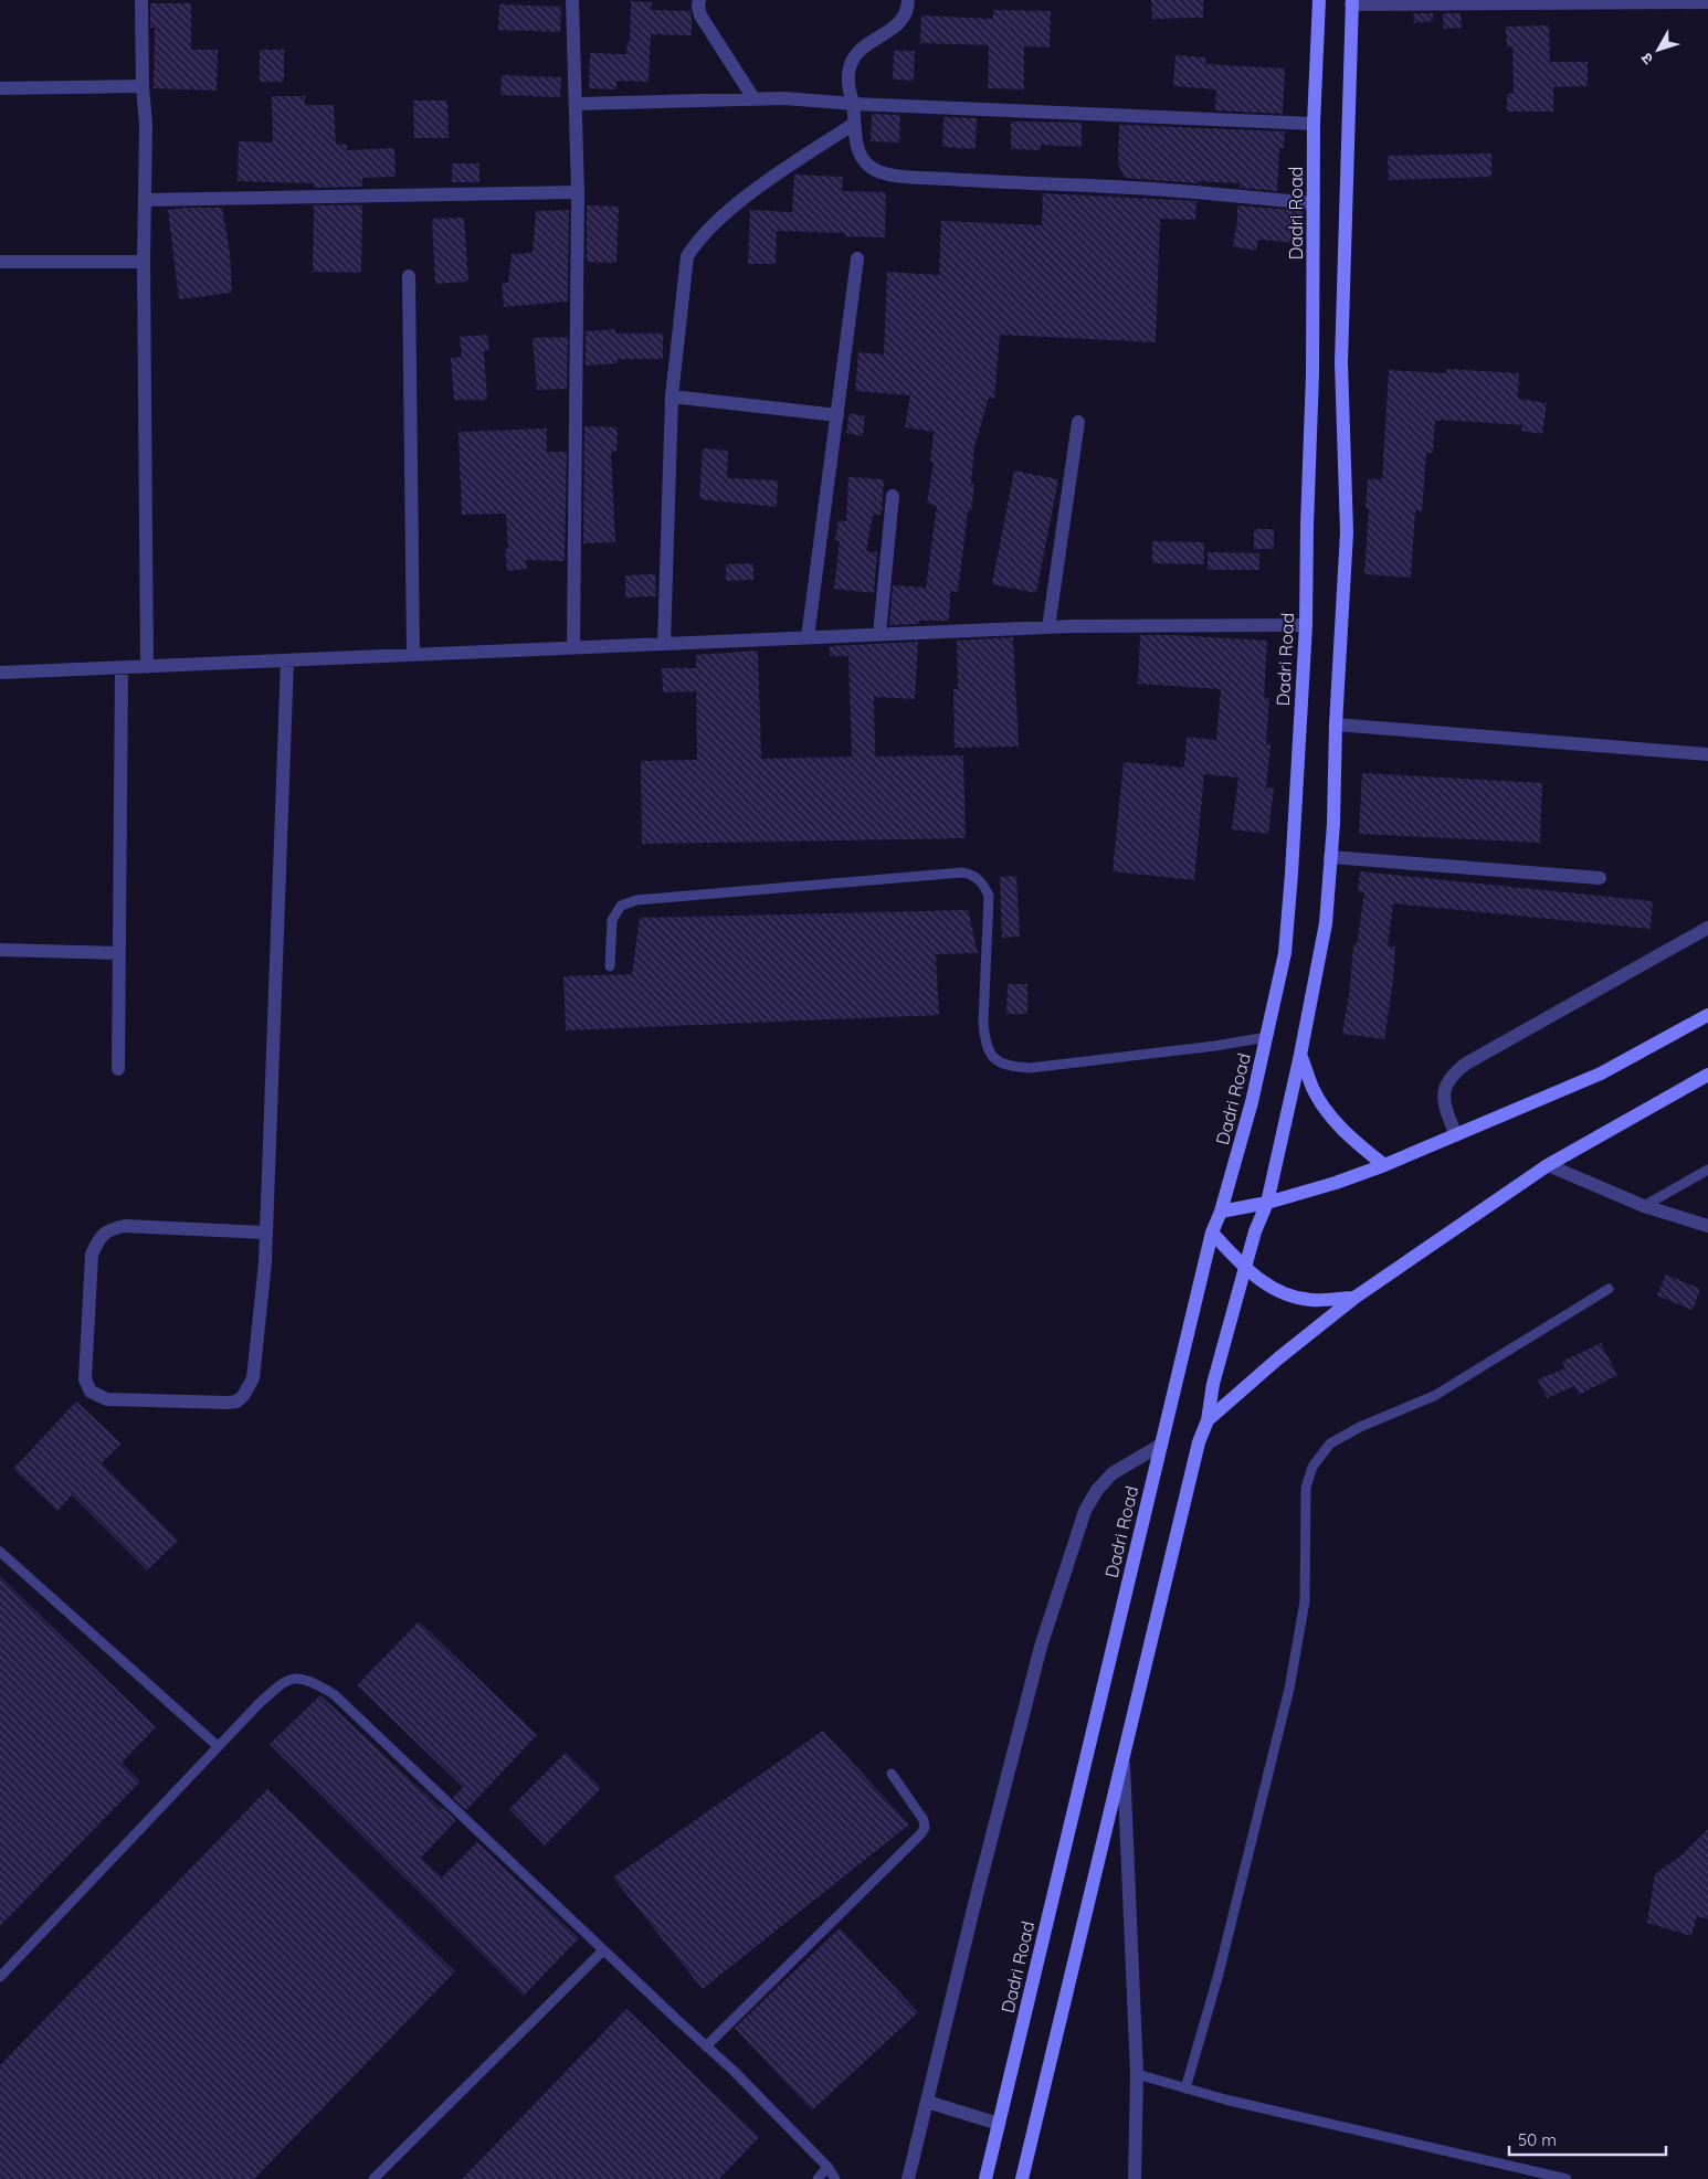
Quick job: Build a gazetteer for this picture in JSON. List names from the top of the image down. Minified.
{"streets":{"main road":["Dadri Road"]},"scale_bar":"50 m","north":"bottom left"}
